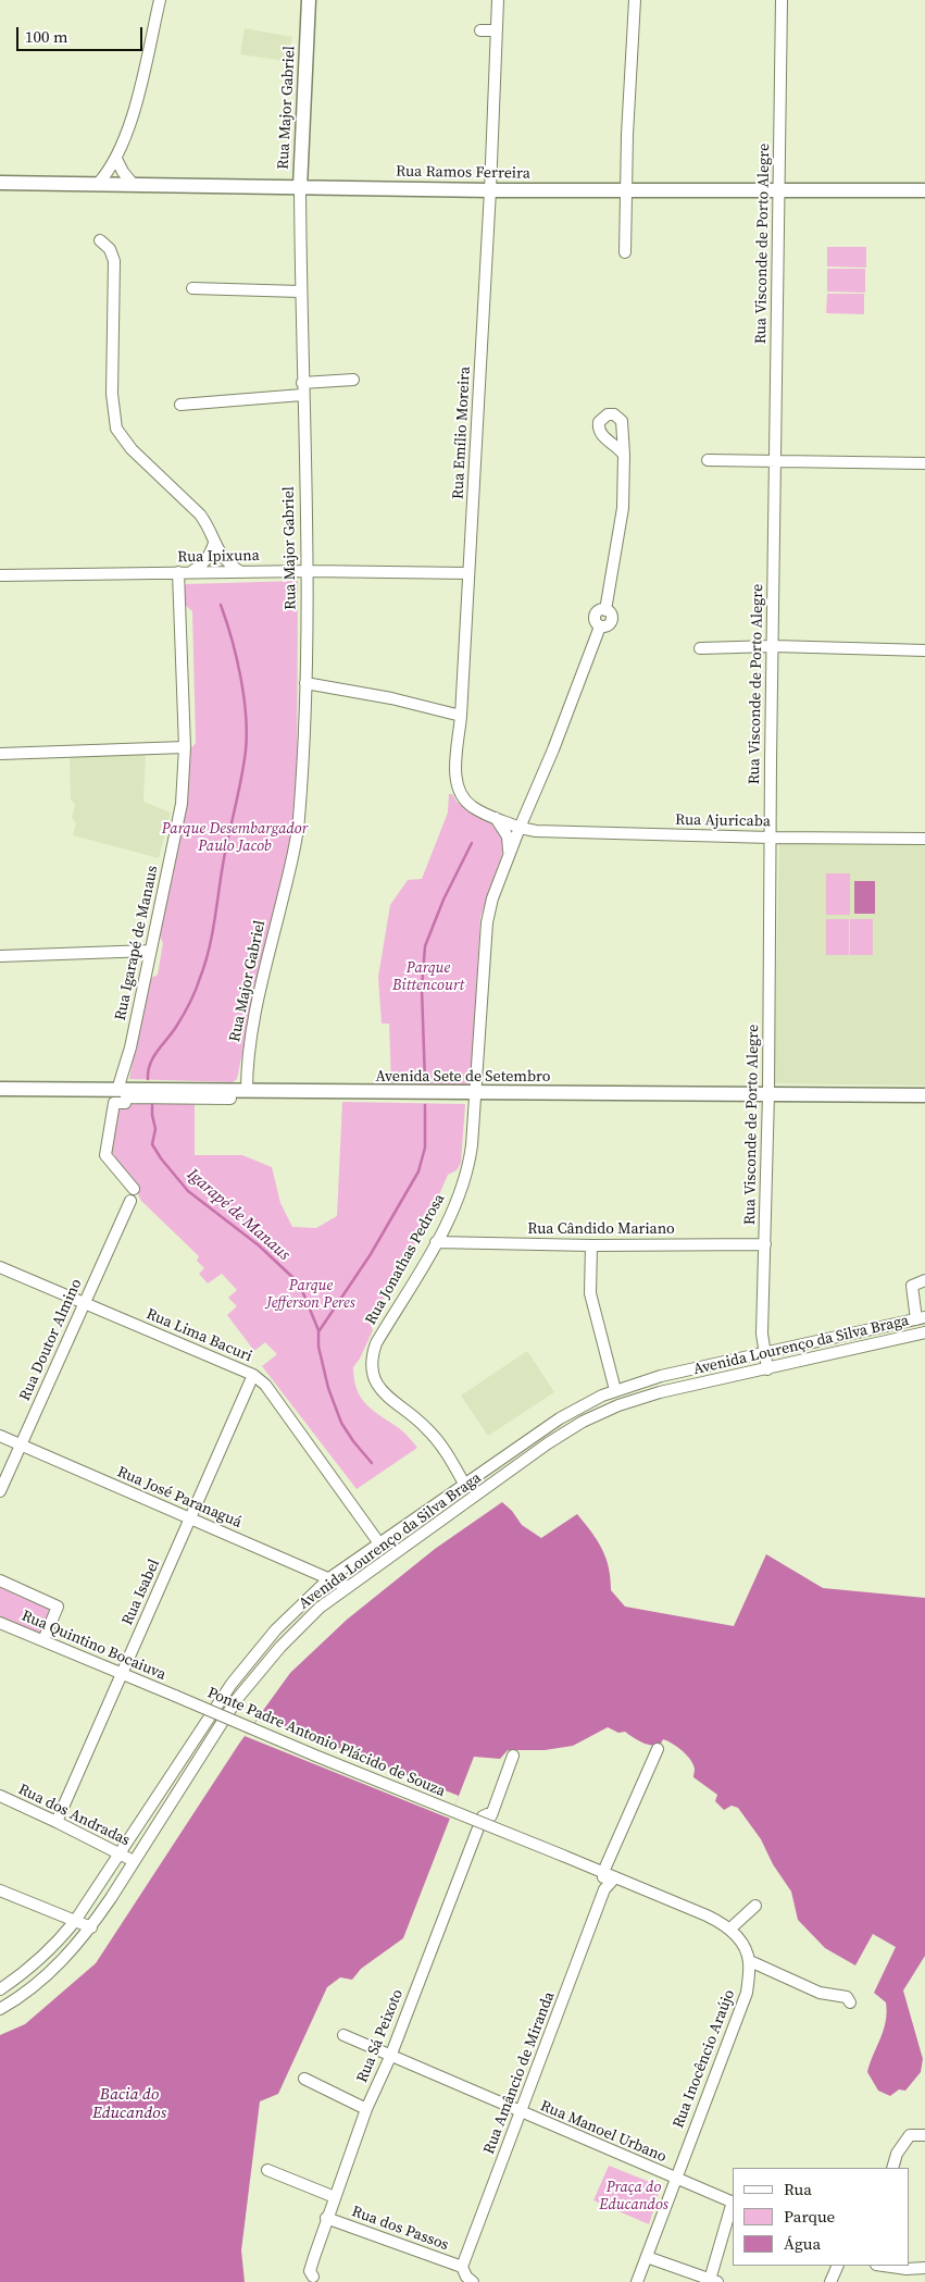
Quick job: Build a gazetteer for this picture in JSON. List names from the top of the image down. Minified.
{"streets":{"main road":["Rua Major Gabriel","Rua Ramos Ferreira","Avenida Sete de Setembro"],"street":["Rua Visconde de Porto Alegre","Rua Emílio Moreira","Rua Ipixuna","Rua Ajuricaba","Rua Igarapé de Manaus","Rua Cândido Mariano","Rua Jonathas Pedrosa","Rua Lima Bacuri","Rua Doutor Almino","Avenida Lourenço da Silva Braga","Rua José Paranaguá","Rua Isabel","Rua Quintino Bocaiuva","Ponte Padre Antonio Plácido de Souza","Rua dos Andradas","Rua Sá Peixoto","Rua Inocêncio Araújo","Rua Amâncio de Miranda","Rua Manoel Urbano","Rua dos Passos"]},"crossings":[["Rua Major Gabriel","Rua Ramos Ferreira"],["Rua Major Gabriel","Rua Ipixuna"],["Rua Major Gabriel","Avenida Sete de Setembro"],["Rua Ramos Ferreira","Rua Visconde de Porto Alegre"],["Rua Ramos Ferreira","Rua Emílio Moreira"],["Rua Visconde de Porto Alegre","Rua Ajuricaba"],["Rua Visconde de Porto Alegre","Avenida Sete de Setembro"],["Rua Visconde de Porto Alegre","Rua Cândido Mariano"],["Rua Visconde de Porto Alegre","Avenida Lourenço da Silva Braga"],["Rua Emílio Moreira","Rua Ipixuna"],["Rua Emílio Moreira","Rua Ajuricaba"],["Rua Emílio Moreira","Rua Jonathas Pedrosa"],["Rua Ipixuna","Rua Igarapé de Manaus"],["Rua Ajuricaba","Rua Jonathas Pedrosa"],["Rua Igarapé de Manaus","Avenida Sete de Setembro"],["Avenida Sete de Setembro","Rua Jonathas Pedrosa"],["Rua Cândido Mariano","Rua Jonathas Pedrosa"],["Rua Jonathas Pedrosa","Avenida Lourenço da Silva Braga"],["Rua Lima Bacuri","Rua Doutor Almino"],["Rua Lima Bacuri","Avenida Lourenço da Silva Braga"],["Rua Lima Bacuri","Rua Isabel"],["Rua Doutor Almino","Rua José Paranaguá"],["Avenida Lourenço da Silva Braga","Rua José Paranaguá"],["Avenida Lourenço da Silva Braga","Rua dos Andradas"],["Rua José Paranaguá","Rua Isabel"],["Rua Isabel","Rua Quintino Bocaiuva"],["Rua Isabel","Rua dos Andradas"],["Rua Quintino Bocaiuva","Ponte Padre Antonio Plácido de Souza"],["Ponte Padre Antonio Plácido de Souza","Rua Amâncio de Miranda"],["Rua Sá Peixoto","Rua Manoel Urbano"],["Rua Sá Peixoto","Rua dos Passos"],["Rua Inocêncio Araújo","Rua Manoel Urbano"],["Rua Amâncio de Miranda","Rua Manoel Urbano"],["Rua Amâncio de Miranda","Rua dos Passos"]],"water":["Igarapé de Manaus","Bacia do Educandos"],"parks":["Parque Desembargador Paulo Jacob","Parque Bittencourt","Parque Jefferson Peres","Praça do Educandos"],"legend":["Rua","Parque","Água"],"scale_bar":"100 m"}
